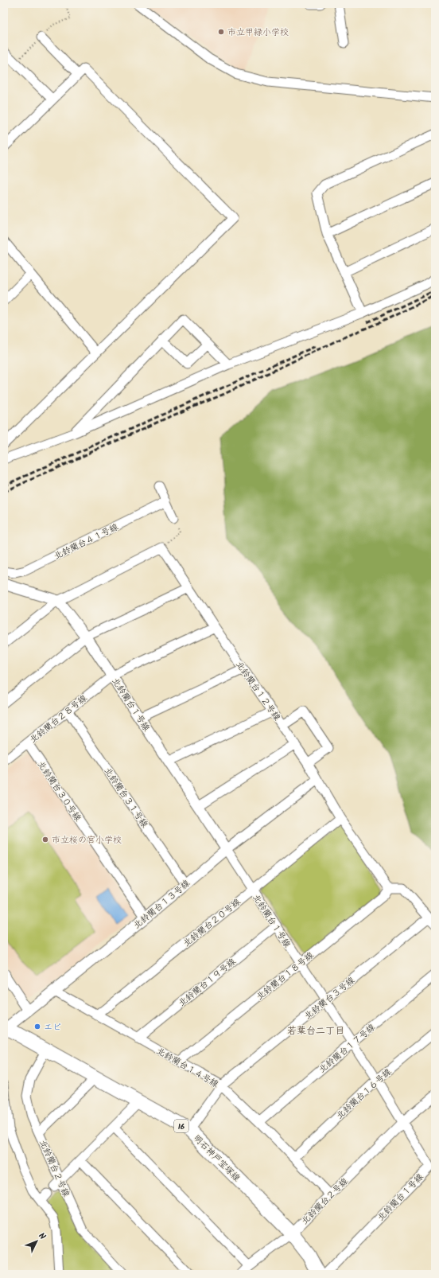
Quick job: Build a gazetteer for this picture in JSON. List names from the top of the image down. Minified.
{"streets":{"main road":["16","明石神戸宝塚線"],"street":["北鈴蘭台４１号線","北鈴蘭台１２号線","北鈴蘭台１号線","北鈴蘭台２８号線","北鈴蘭台３０号線","北鈴蘭台３１号線","北鈴蘭台１３号線","北鈴蘭台２０号線","北鈴蘭台１８号線","北鈴蘭台１９号線","北鈴蘭台３号線","北鈴蘭台１７号線","北鈴蘭台１４号線","北鈴蘭台１６号線","北鈴蘭台２号線"]},"crossings":[["北鈴蘭台１２号線","北鈴蘭台２８号線"],["北鈴蘭台１２号線","北鈴蘭台１３号線"],["北鈴蘭台１２号線","北鈴蘭台２０号線"],["北鈴蘭台１２号線","北鈴蘭台１８号線"],["北鈴蘭台１号線","北鈴蘭台２８号線"],["北鈴蘭台１号線","北鈴蘭台１３号線"],["北鈴蘭台１号線","北鈴蘭台２０号線"],["北鈴蘭台１号線","北鈴蘭台１８号線"],["北鈴蘭台１号線","北鈴蘭台１９号線"],["北鈴蘭台１号線","北鈴蘭台３号線"],["北鈴蘭台１号線","北鈴蘭台１７号線"],["北鈴蘭台１号線","北鈴蘭台１６号線"],["北鈴蘭台１号線","北鈴蘭台２号線"],["北鈴蘭台２８号線","北鈴蘭台３０号線"],["北鈴蘭台２８号線","北鈴蘭台３１号線"],["北鈴蘭台３０号線","北鈴蘭台１３号線"],["北鈴蘭台３１号線","北鈴蘭台１３号線"],["北鈴蘭台１３号線","北鈴蘭台１４号線"],["北鈴蘭台１３号線","明石神戸宝塚線"],["北鈴蘭台２０号線","北鈴蘭台１４号線"],["北鈴蘭台１８号線","北鈴蘭台１４号線"],["北鈴蘭台１９号線","北鈴蘭台１４号線"],["北鈴蘭台３号線","北鈴蘭台１４号線"],["北鈴蘭台３号線","明石神戸宝塚線"],["北鈴蘭台１７号線","北鈴蘭台１４号線"],["北鈴蘭台１４号線","北鈴蘭台１６号線"],["北鈴蘭台１４号線","北鈴蘭台２号線"],["明石神戸宝塚線","北鈴蘭台２号線"]],"districts":["若葉台二丁目"],"places":["市立甲緑小学校","市立桜の宮小学校","エピ"],"north":"top right"}
